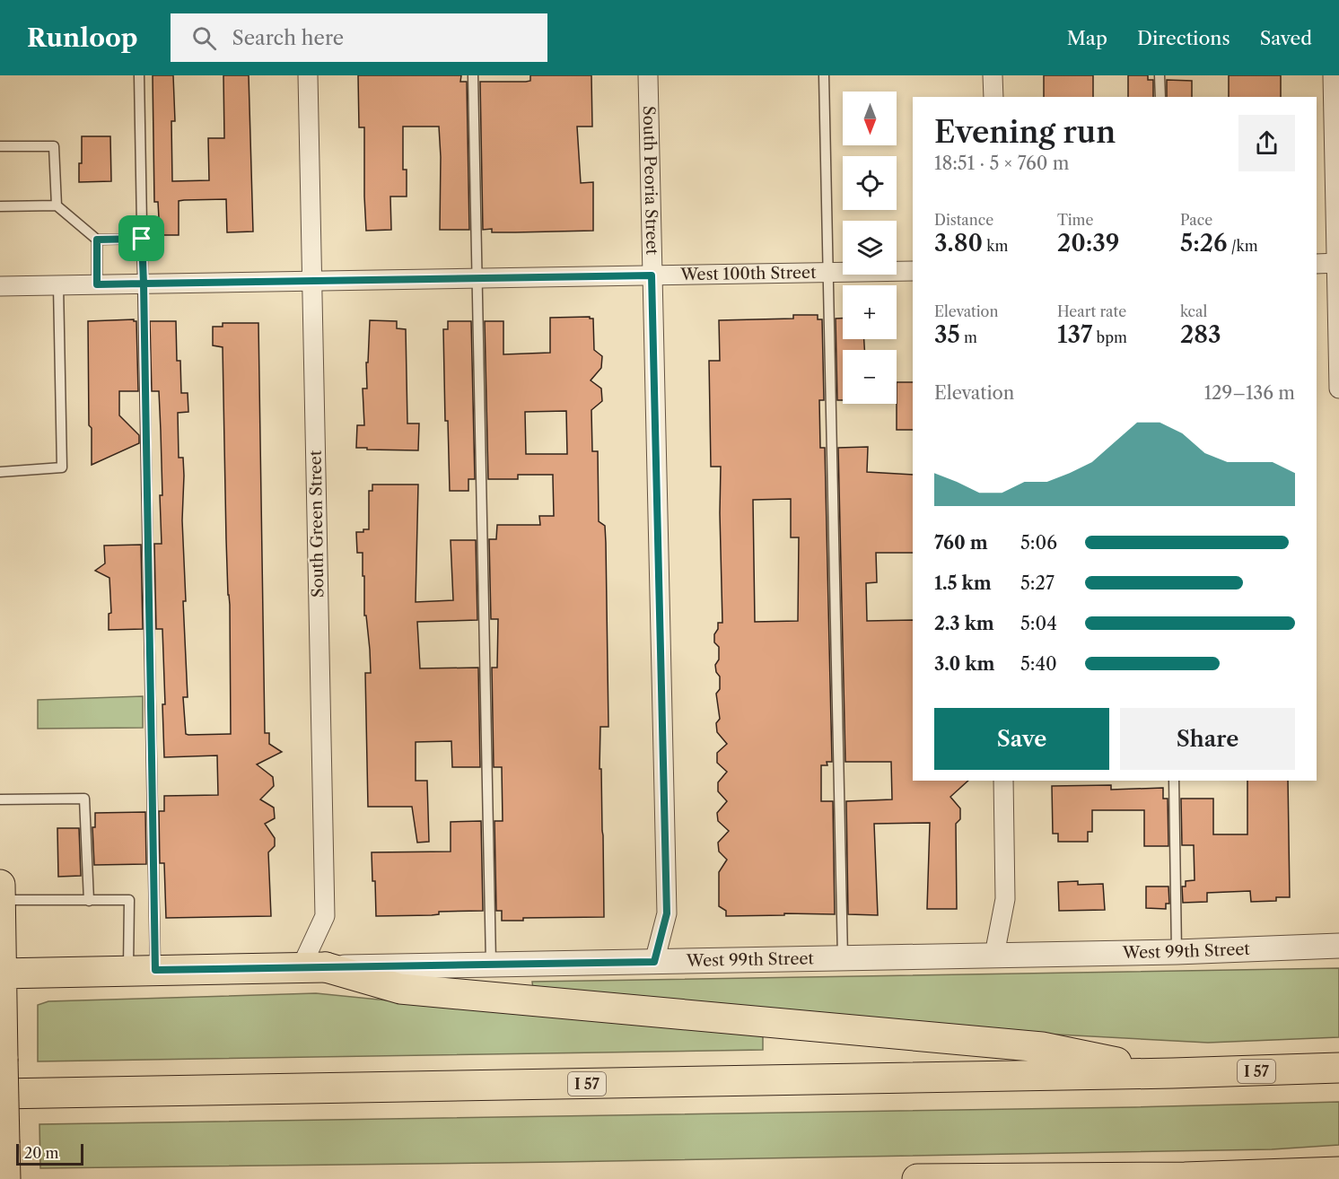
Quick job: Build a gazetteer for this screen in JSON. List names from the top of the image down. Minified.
{"streets":{"main road":["West 99th Street","I 57"],"street":["South Peoria Street","West 100th Street","South Green Street"]},"crossings":[["South Peoria Street","West 100th Street"],["South Peoria Street","West 99th Street"],["West 100th Street","South Green Street"],["South Green Street","West 99th Street"]],"scale_bar":"20 m","north":"bottom","page":{"header":"Runloop","search":"Search here","nav":["Map","Directions","Saved"],"map_buttons":["+","−"],"heading":["Evening run","18:51 · 5 × 760 m"],"stats":[["Distance","3.80 km"],["Time","20:39"],["Pace","5:26 /km"],["Elevation","35 m"],["Heart rate","137 bpm"],["kcal","283"]],"chart":["Elevation","129–136 m"],"list":[{"name":"760 m","note":"5:06"},{"name":"1.5 km","note":"5:27"},{"name":"2.3 km","note":"5:04"},{"name":"3.0 km","note":"5:40"}],"buttons":["Save","Share"],"scale":"20 m"}}
